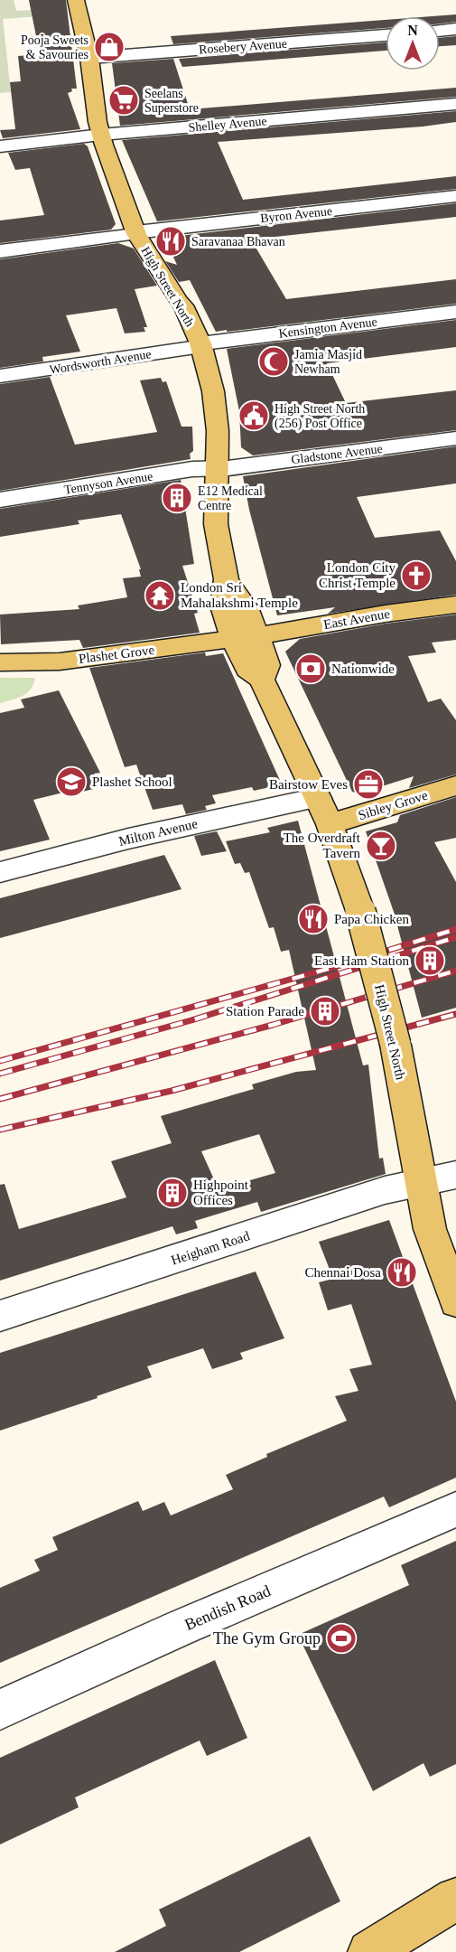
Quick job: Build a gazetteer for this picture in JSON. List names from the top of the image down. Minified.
{"streets":{"main road":["High Street North","East Avenue","Plashet Grove","Sibley Grove"],"street":["Rosebery Avenue","Shelley Avenue","Byron Avenue","Kensington Avenue","Wordsworth Avenue","Gladstone Avenue","Tennyson Avenue","Milton Avenue","Heigham Road","Bendish Road"]},"crossings":[["Rosebery Avenue","High Street North"],["Shelley Avenue","High Street North"],["Byron Avenue","High Street North"],["High Street North","Kensington Avenue"],["High Street North","Wordsworth Avenue"],["High Street North","Gladstone Avenue"],["High Street North","Tennyson Avenue"],["High Street North","East Avenue"],["High Street North","Plashet Grove"],["High Street North","Sibley Grove"],["High Street North","Milton Avenue"],["High Street North","Heigham Road"],["Kensington Avenue","Wordsworth Avenue"],["Gladstone Avenue","Tennyson Avenue"],["East Avenue","Plashet Grove"]],"places":{"shop":["Pooja Sweets & Savouries"],"supermarket":["Seelans Superstore"],"restaurant":["Saravanaa Bhavan","Papa Chicken","Chennai Dosa"],"mosque":["Jamia Masjid Newham"],"public building":["High Street North (256) Post Office"],"building":["E12 Medical Centre","East Ham Station","Station Parade","Highpoint Offices"],"church":["London City Christ Temple"],"temple":["London Sri Mahalakshmi Temple"],"bank":["Nationwide"],"school or university":["Plashet School"],"office":["Bairstow Eves"],"bar":["The Overdraft Tavern"],"sports":["The Gym Group"]},"north":"top"}
